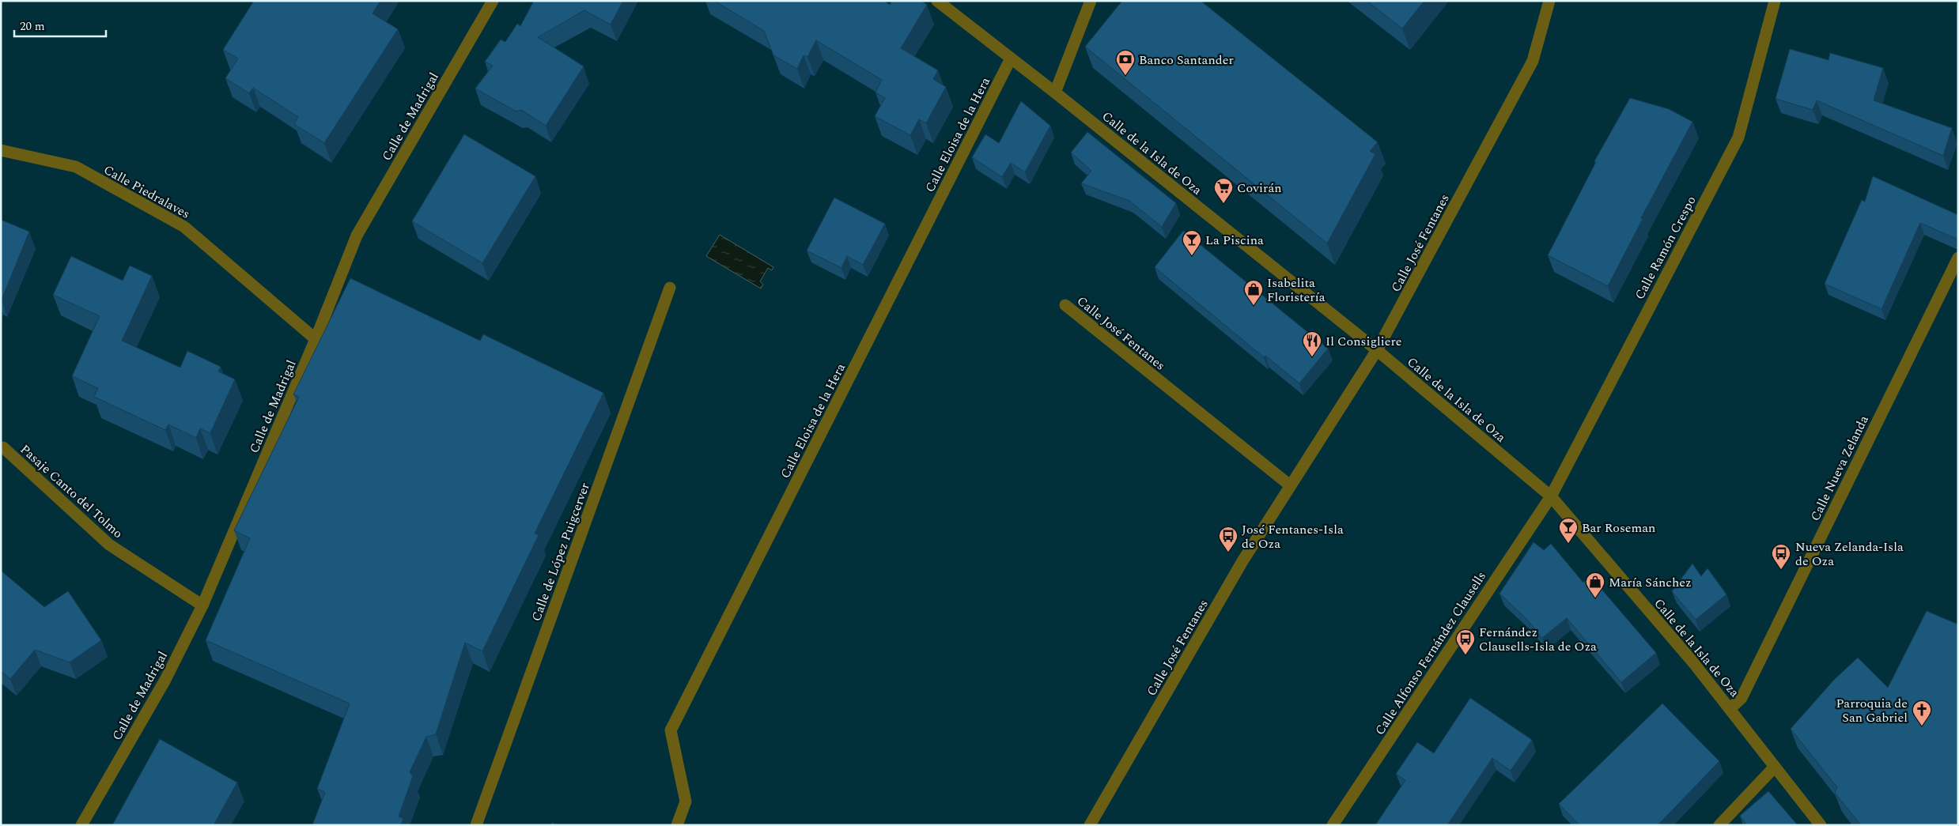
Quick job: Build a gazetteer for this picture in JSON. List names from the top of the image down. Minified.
{"streets":{"street":["Calle de Madrigal","Calle Eloisa de la Hera","Calle de la Isla de Oza","Calle Piedralaves","Calle José Fentanes","Calle Ramón Crespo","Calle Nueva Zelanda","Pasaje Canto del Tolmo","Calle de López Puigcerver","Calle Alfonso Fernández Clausells"]},"crossings":[["Calle de Madrigal","Calle Piedralaves"],["Calle de Madrigal","Pasaje Canto del Tolmo"],["Calle Eloisa de la Hera","Calle de la Isla de Oza"],["Calle de la Isla de Oza","Calle José Fentanes"],["Calle de la Isla de Oza","Calle Ramón Crespo"],["Calle de la Isla de Oza","Calle Nueva Zelanda"],["Calle de la Isla de Oza","Calle Alfonso Fernández Clausells"],["Calle Ramón Crespo","Calle Alfonso Fernández Clausells"]],"places":{"bank":["Banco Santander"],"supermarket":["Covirán"],"bar":["La Piscina","Bar Roseman"],"shop":["Isabelita Floristería","María Sánchez"],"restaurant":["Il Consigliere"],"bus stop":["José Fentanes-Isla de Oza","Nueva Zelanda-Isla de Oza","Fernández Clausells-Isla de Oza"],"church":["Parroquia de San Gabriel"]},"scale_bar":"20 m"}
